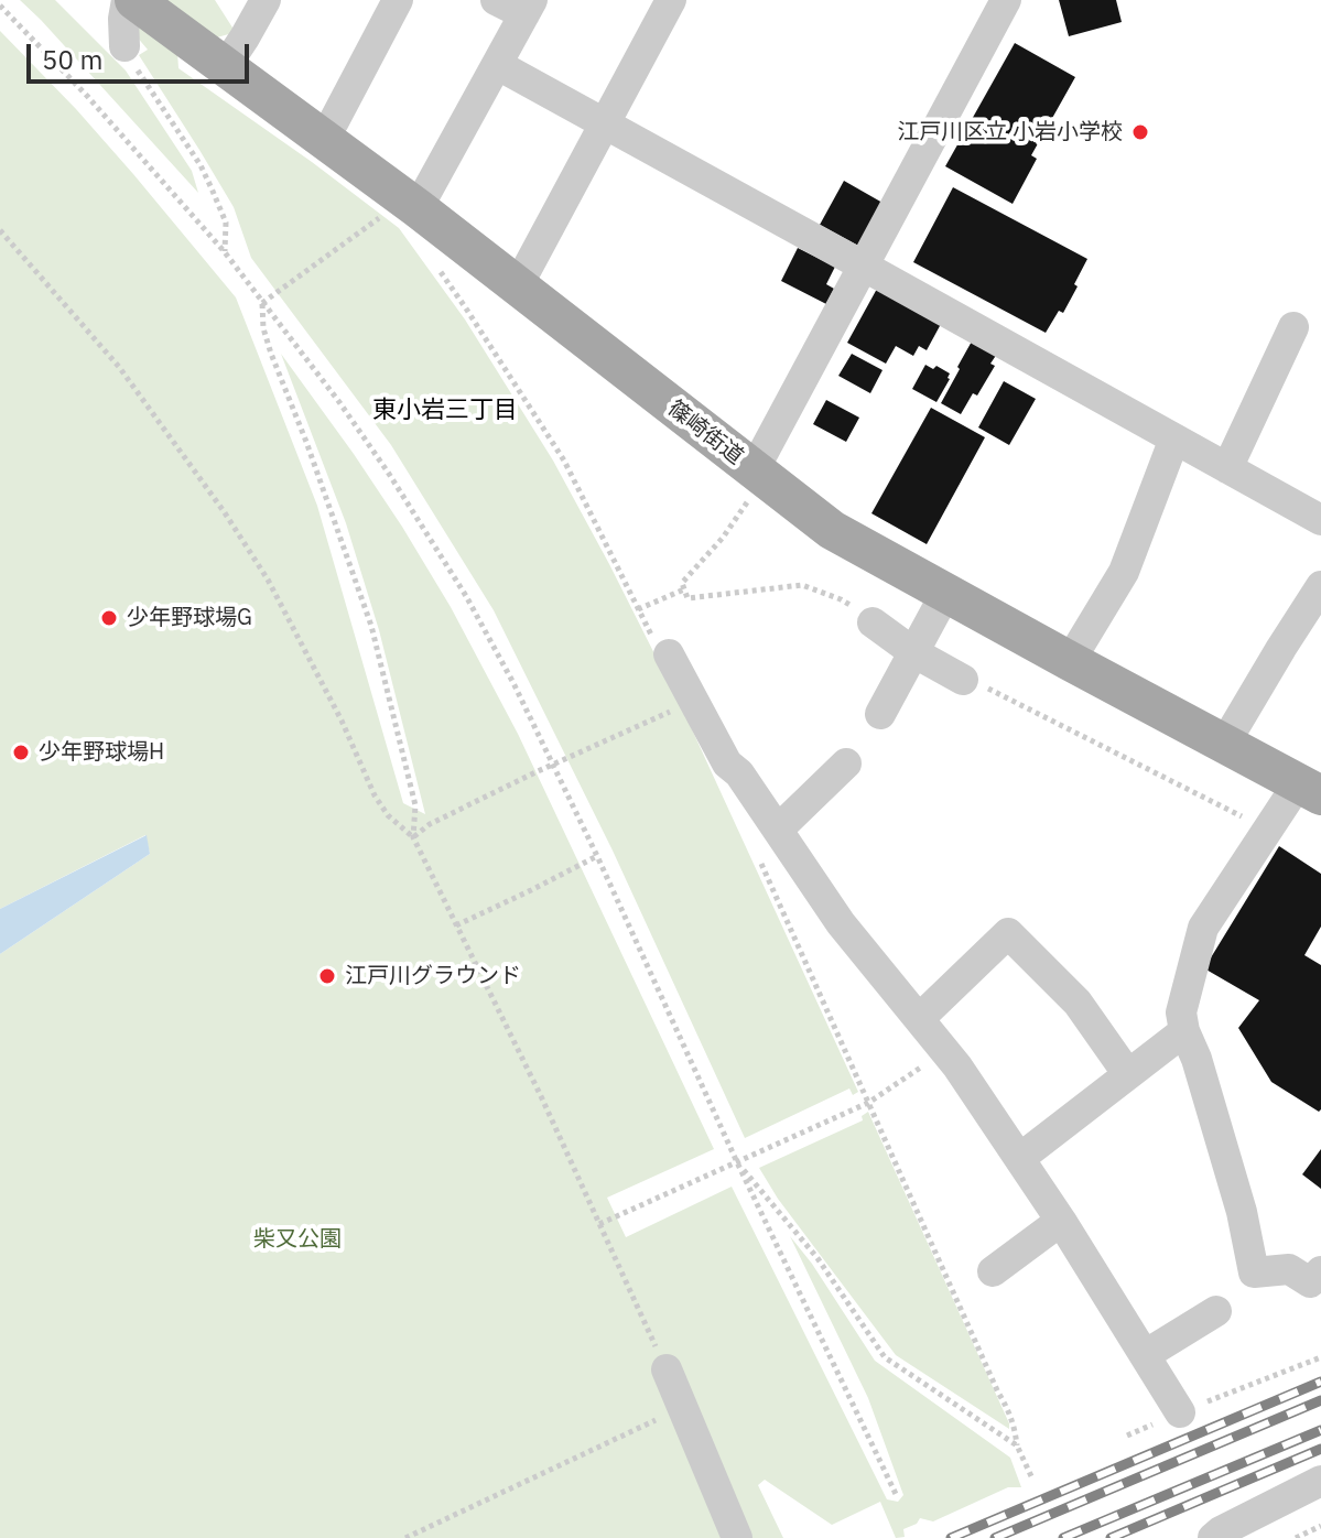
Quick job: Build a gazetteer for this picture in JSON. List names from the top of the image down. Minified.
{"streets":{"main road":["篠崎街道"]},"districts":["東小岩三丁目"],"parks":["柴又公園"],"places":["江戸川区立 小岩小学校","少年野球場G","少年野球場H","江戸川グラウンド"],"scale_bar":"50 m"}
